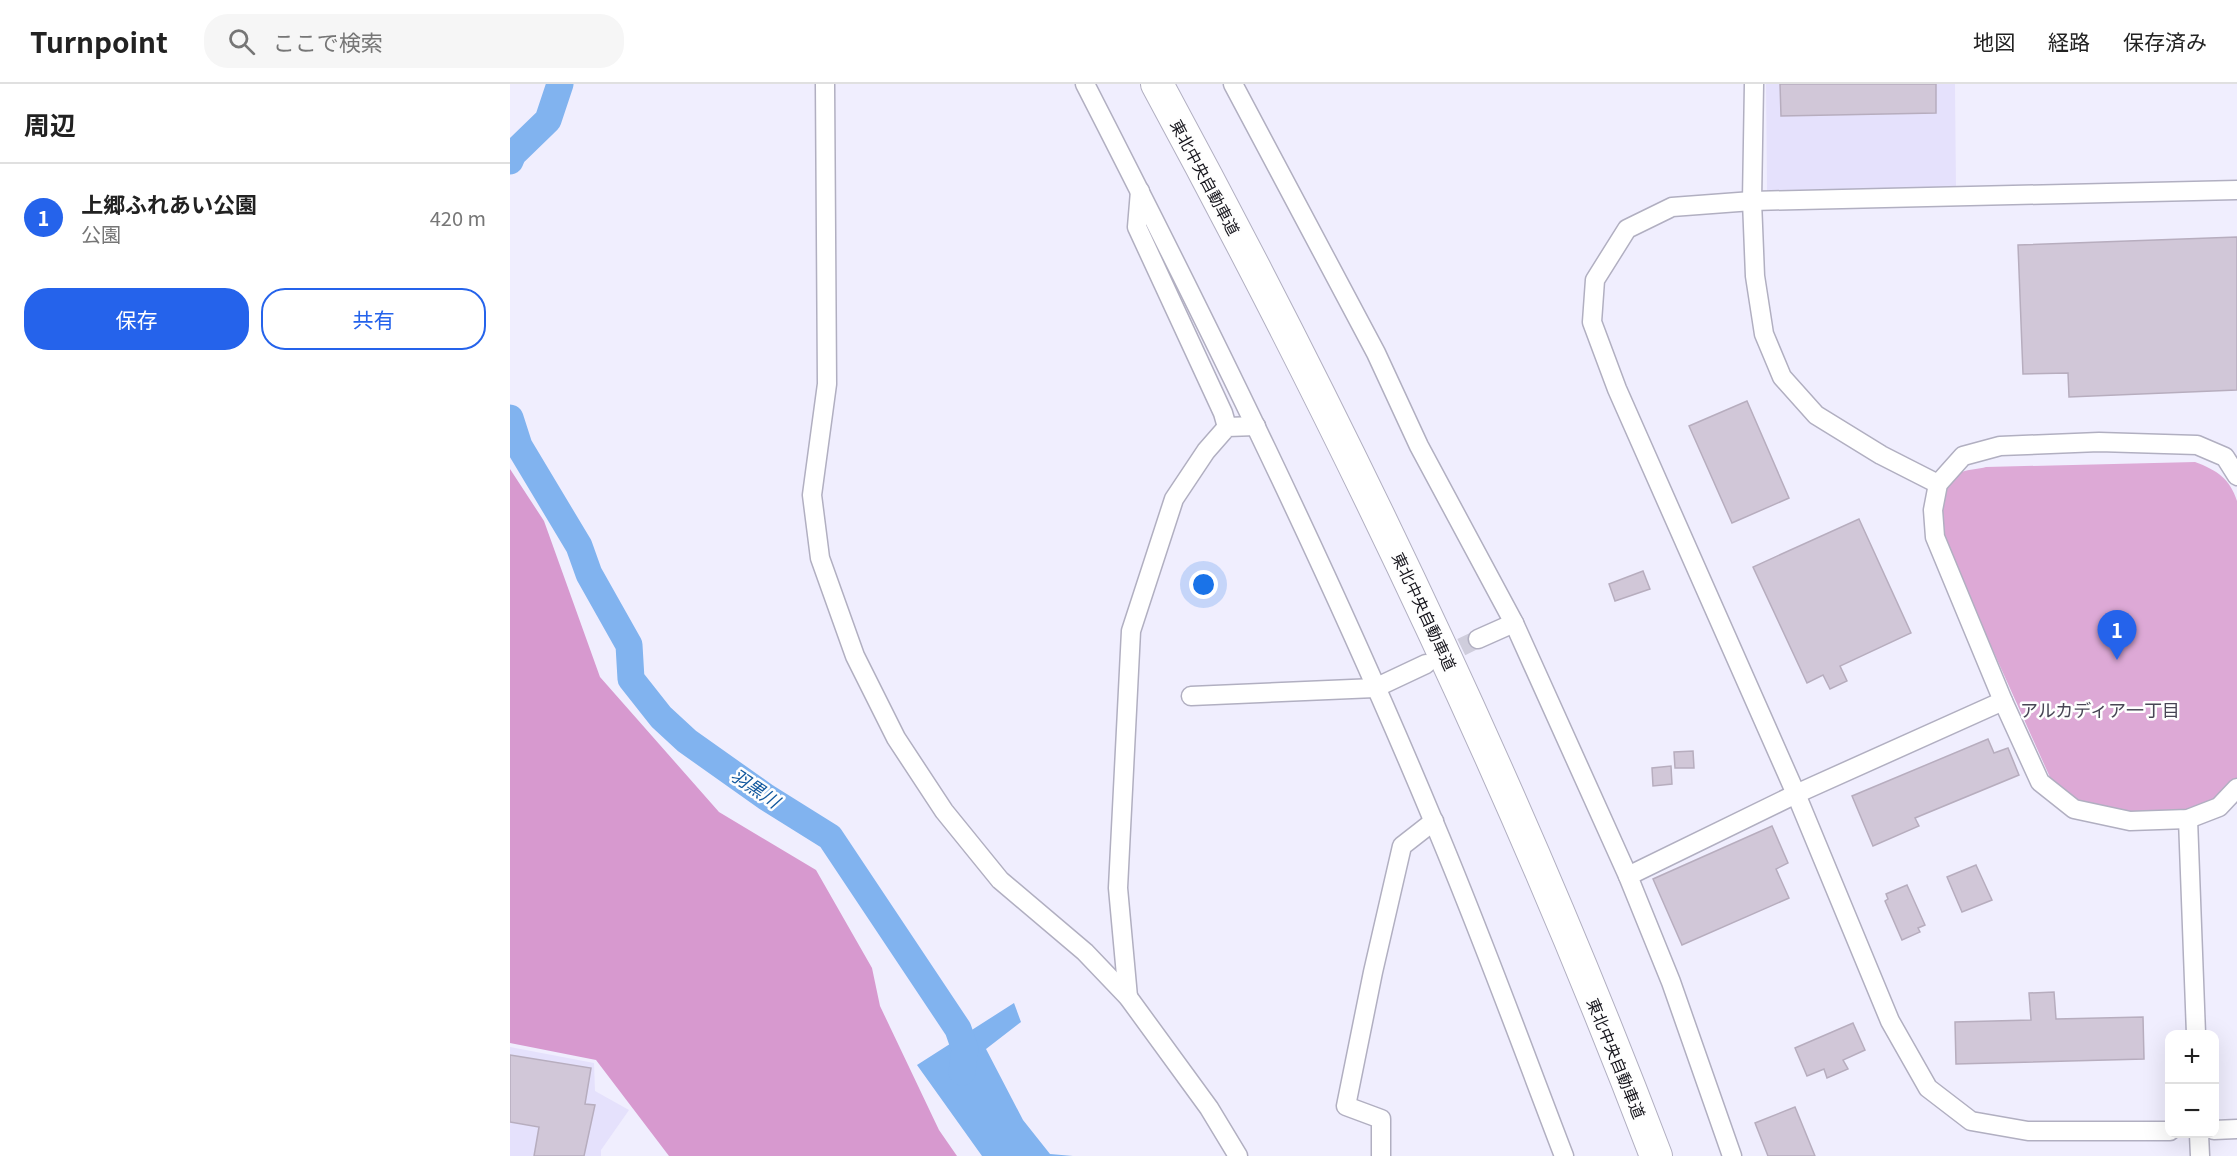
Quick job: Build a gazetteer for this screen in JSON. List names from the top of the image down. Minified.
{"streets":{"highway":["東北中央自動車道"]},"districts":["アルカディア一丁目"],"water":["羽黒川"],"page":{"header":"Turnpoint","search":"ここで検索","nav":["地図","経路","保存済み"],"heading":"周辺","list":[{"mark":"1","name":"上郷ふれあい公園","note":"公園","value":"420 m"}],"buttons":["保存","共有"],"pins":"1","map_buttons":["+","−"]}}
